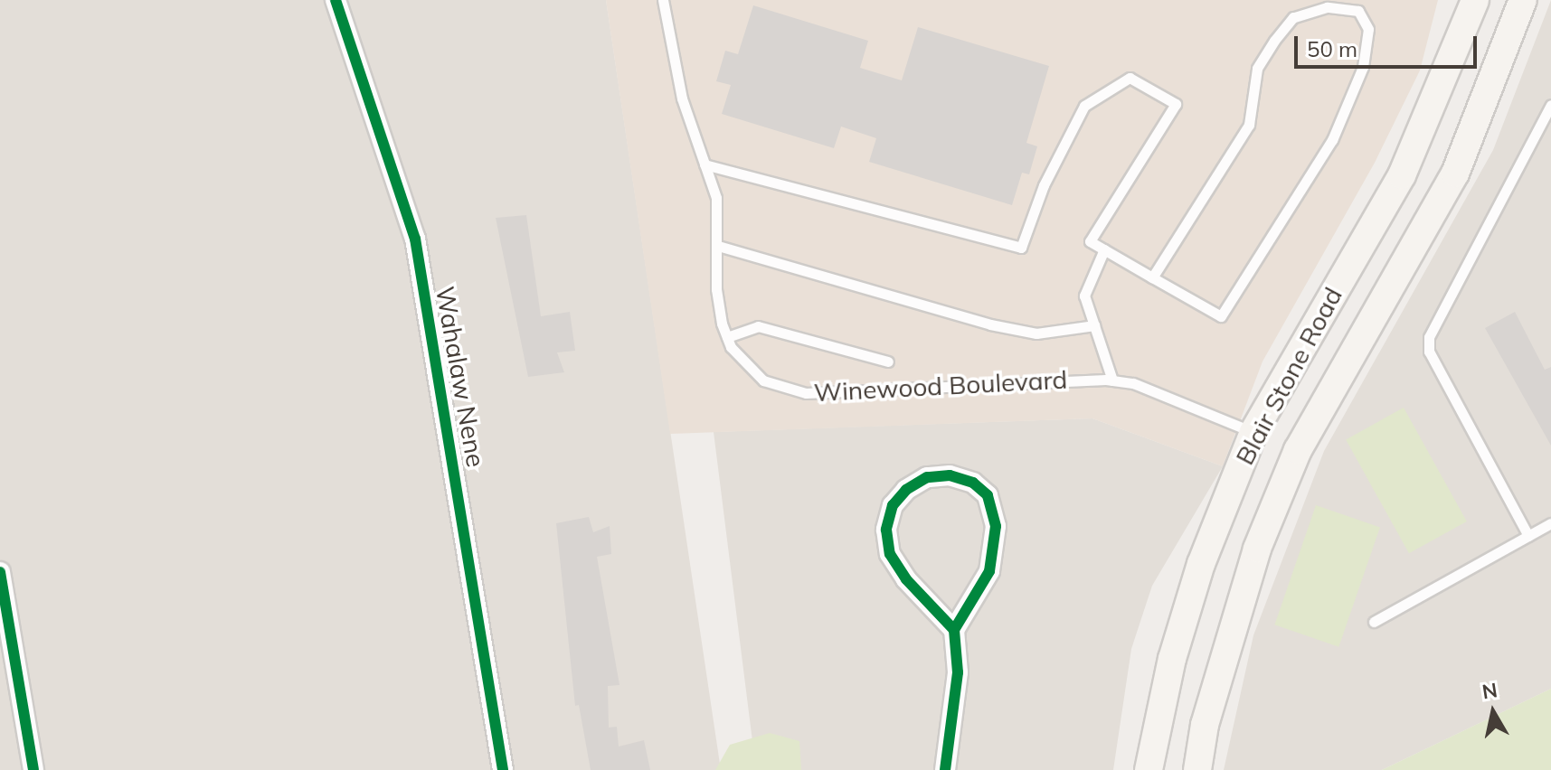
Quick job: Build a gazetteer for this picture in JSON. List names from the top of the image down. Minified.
{"streets":{"main road":["Blair Stone Road"],"street":["Wahalaw Nene"],"lane":["Winewood Boulevard"]},"crossings":[["Blair Stone Road","Winewood Boulevard"]],"scale_bar":"50 m","north":"top"}
